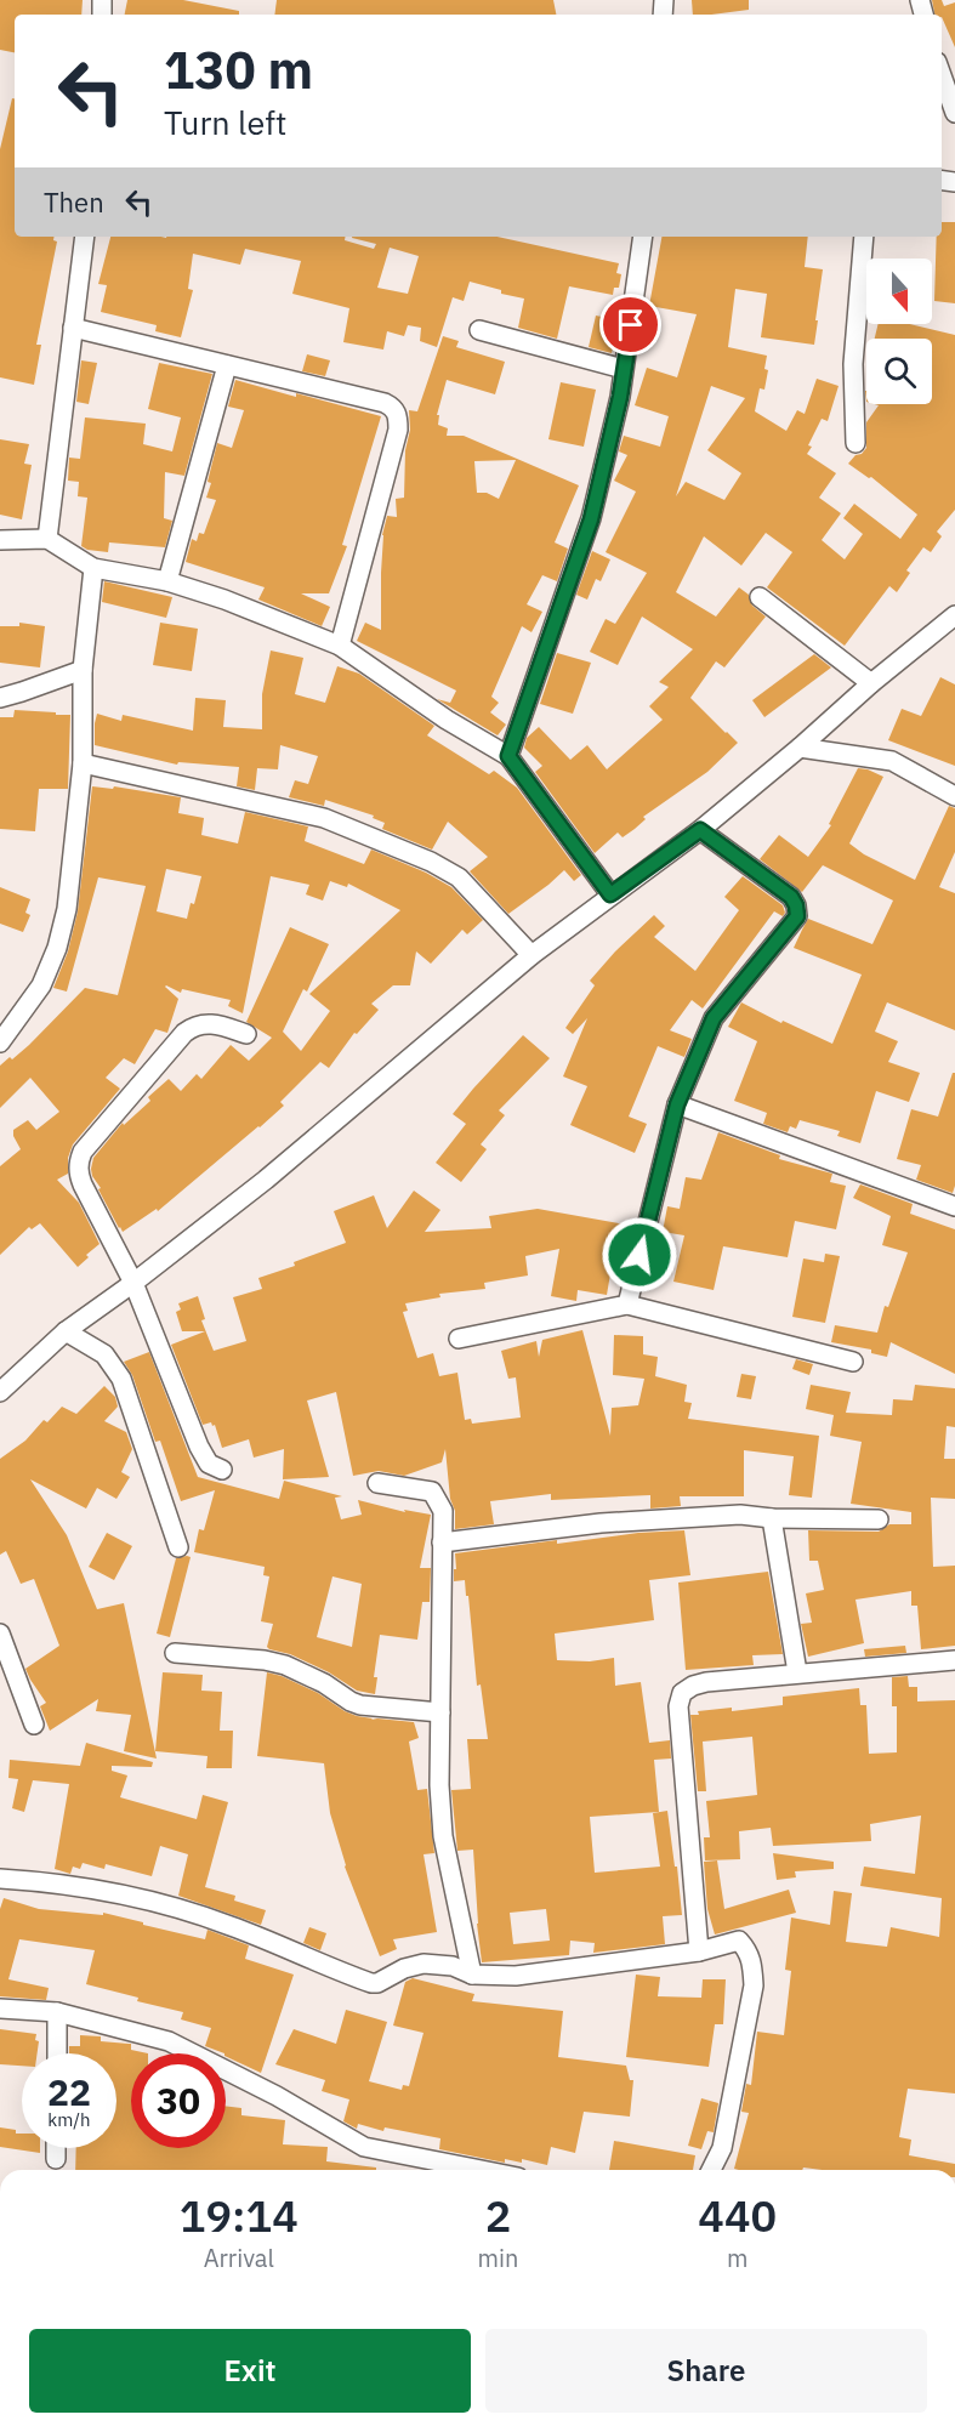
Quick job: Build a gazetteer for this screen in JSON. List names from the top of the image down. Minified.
{"north":"bottom","page":{"turn":["130 m","Turn left"],"then":"Then","speed":"22 km/h","limit":"30","eta":["19:14","Arrival","2","min","440","m"],"buttons":["Exit","Share"]}}
